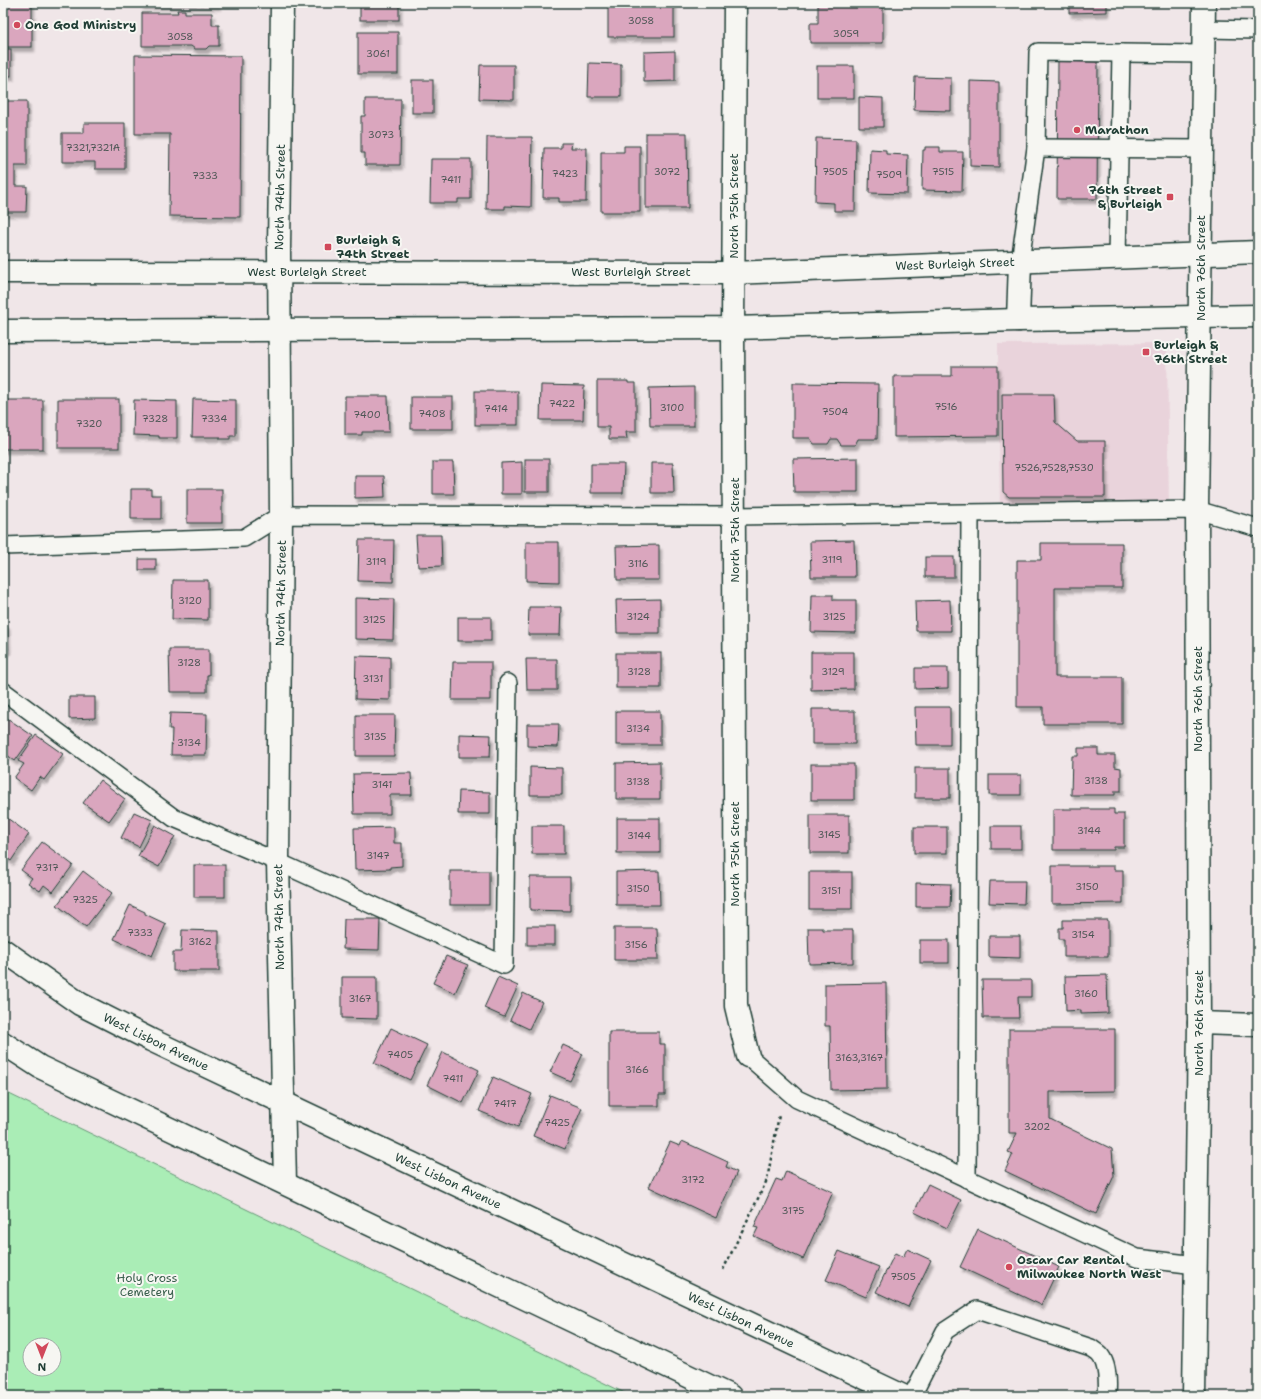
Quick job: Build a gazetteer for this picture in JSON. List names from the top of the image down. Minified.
{"streets":{"main road":["North 74th Street","North 75th Street","West Burleigh Street","North 76th Street","West Lisbon Avenue"]},"crossings":[["North 74th Street","West Burleigh Street"],["North 74th Street","West Lisbon Avenue"],["North 75th Street","West Burleigh Street"],["West Burleigh Street","North 76th Street"]],"parks":["Holy Cross Cemetery"],"places":{"other":["One God Ministry","Marathon","Oscar Car Rental Milwaukee North West"],"transit":["76th Street & Burleigh","Burleigh & 74th Street","Burleigh & 76th Street"]},"house_numbers":["3058","3059","3058","3061","3073","7321,7321A","3072","7505","7515","7423","7509","7333","7411","7422","7516","3100","7414","7504","7408","7400","7328","7334","7320","7526,7528,7530","3119","3119","3116","3120","3124","3125","3125","3128","3128","3129","3131","3134","3135","3134","3138","3138","3141","3144","3145","3144","3147","7317","3150","3150","3151","7325","7333","3154","3162","3156","3160","3167","7405","3163,3167","3166","7411","7417","7425","3202","3172","3175","7505"],"north":"bottom"}
